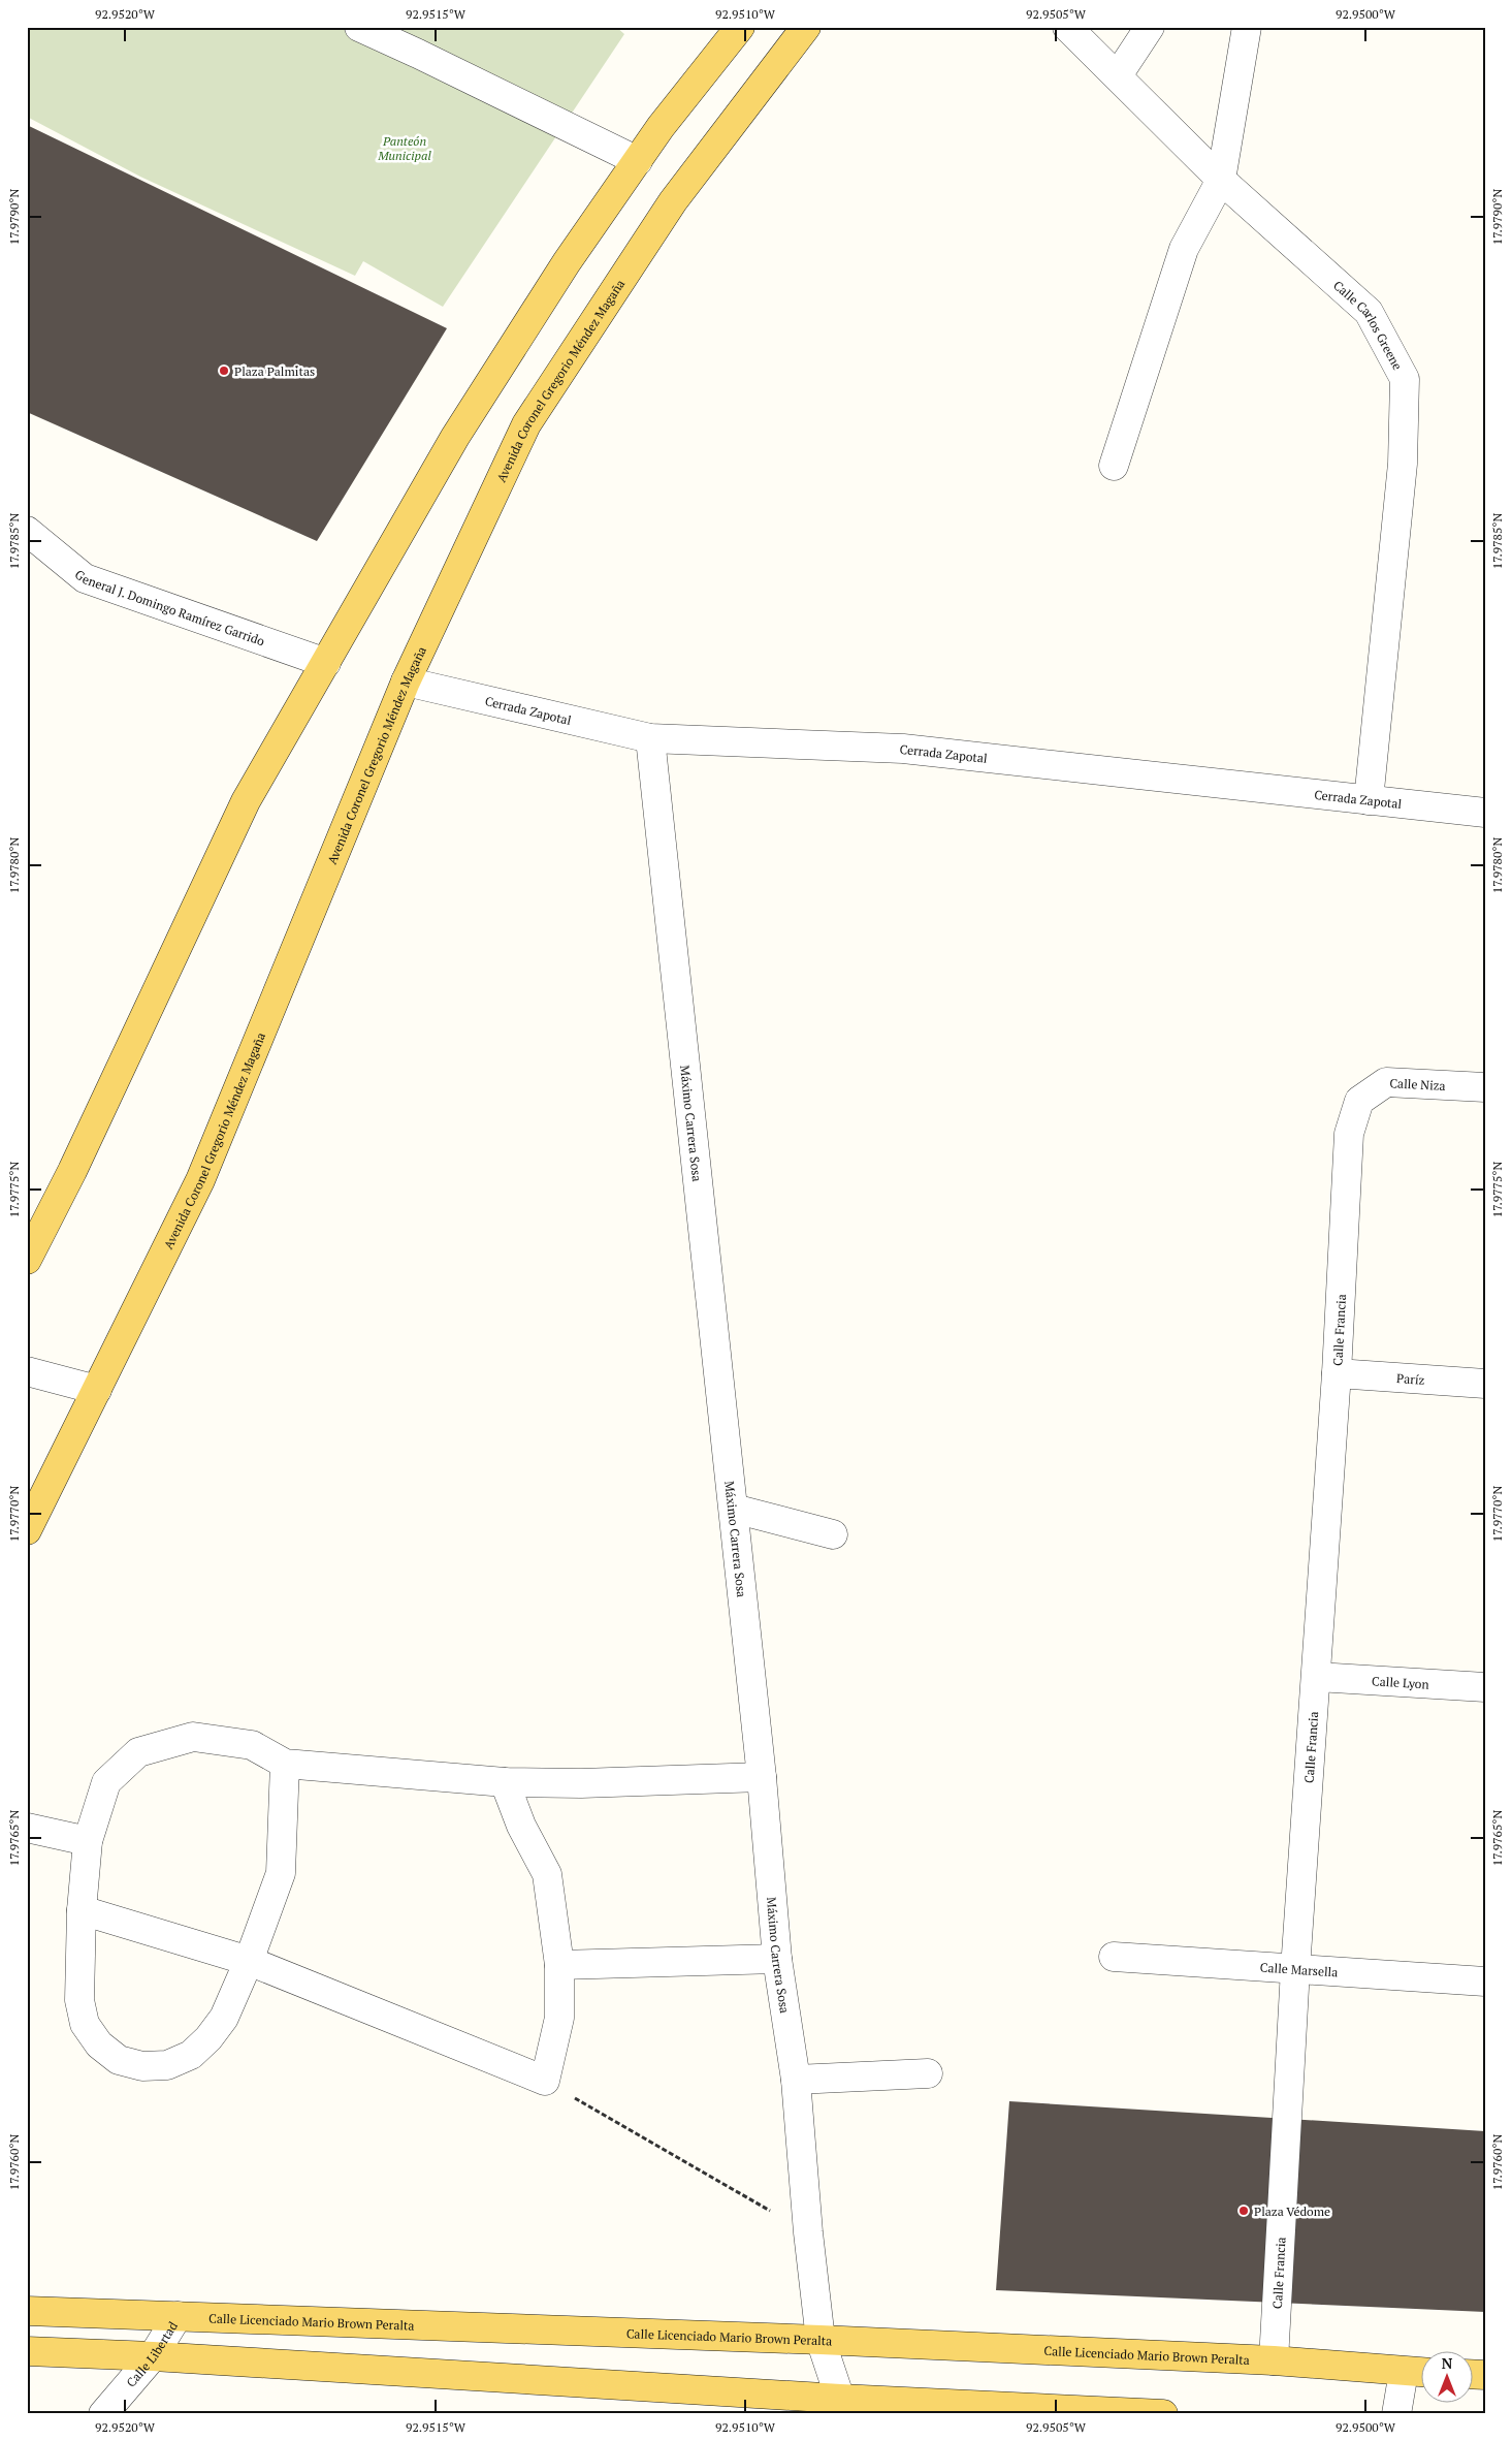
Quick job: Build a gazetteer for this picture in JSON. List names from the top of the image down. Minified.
{"streets":{"main road":["Avenida Coronel Gregorio Méndez Magaña","Calle Licenciado Mario Brown Peralta"],"street":["Calle Carlos Greene","General J. Domingo Ramírez Garrido","Cerrada Zapotal","Calle Niza","Máximo Carrera Sosa","Calle Francia","Paríz","Calle Lyon","Calle Marsella","Calle Libertad"]},"crossings":[["Calle Carlos Greene","Cerrada Zapotal"],["Avenida Coronel Gregorio Méndez Magaña","Cerrada Zapotal"],["Cerrada Zapotal","Máximo Carrera Sosa"],["Calle Niza","Calle Francia"],["Máximo Carrera Sosa","Calle Licenciado Mario Brown Peralta"],["Calle Francia","Paríz"],["Calle Francia","Calle Lyon"],["Calle Francia","Calle Marsella"],["Calle Francia","Calle Licenciado Mario Brown Peralta"],["Calle Licenciado Mario Brown Peralta","Calle Libertad"]],"parks":["Panteón Municipal"],"places":["Plaza Palmitas","Plaza Védome"],"north":"top","coordinates":["92.9520°W","92.9515°W","92.9510°W","92.9505°W","92.9500°W","17.9790°N","17.9785°N","17.9780°N","17.9775°N","17.9770°N","17.9765°N","17.9760°N"]}
